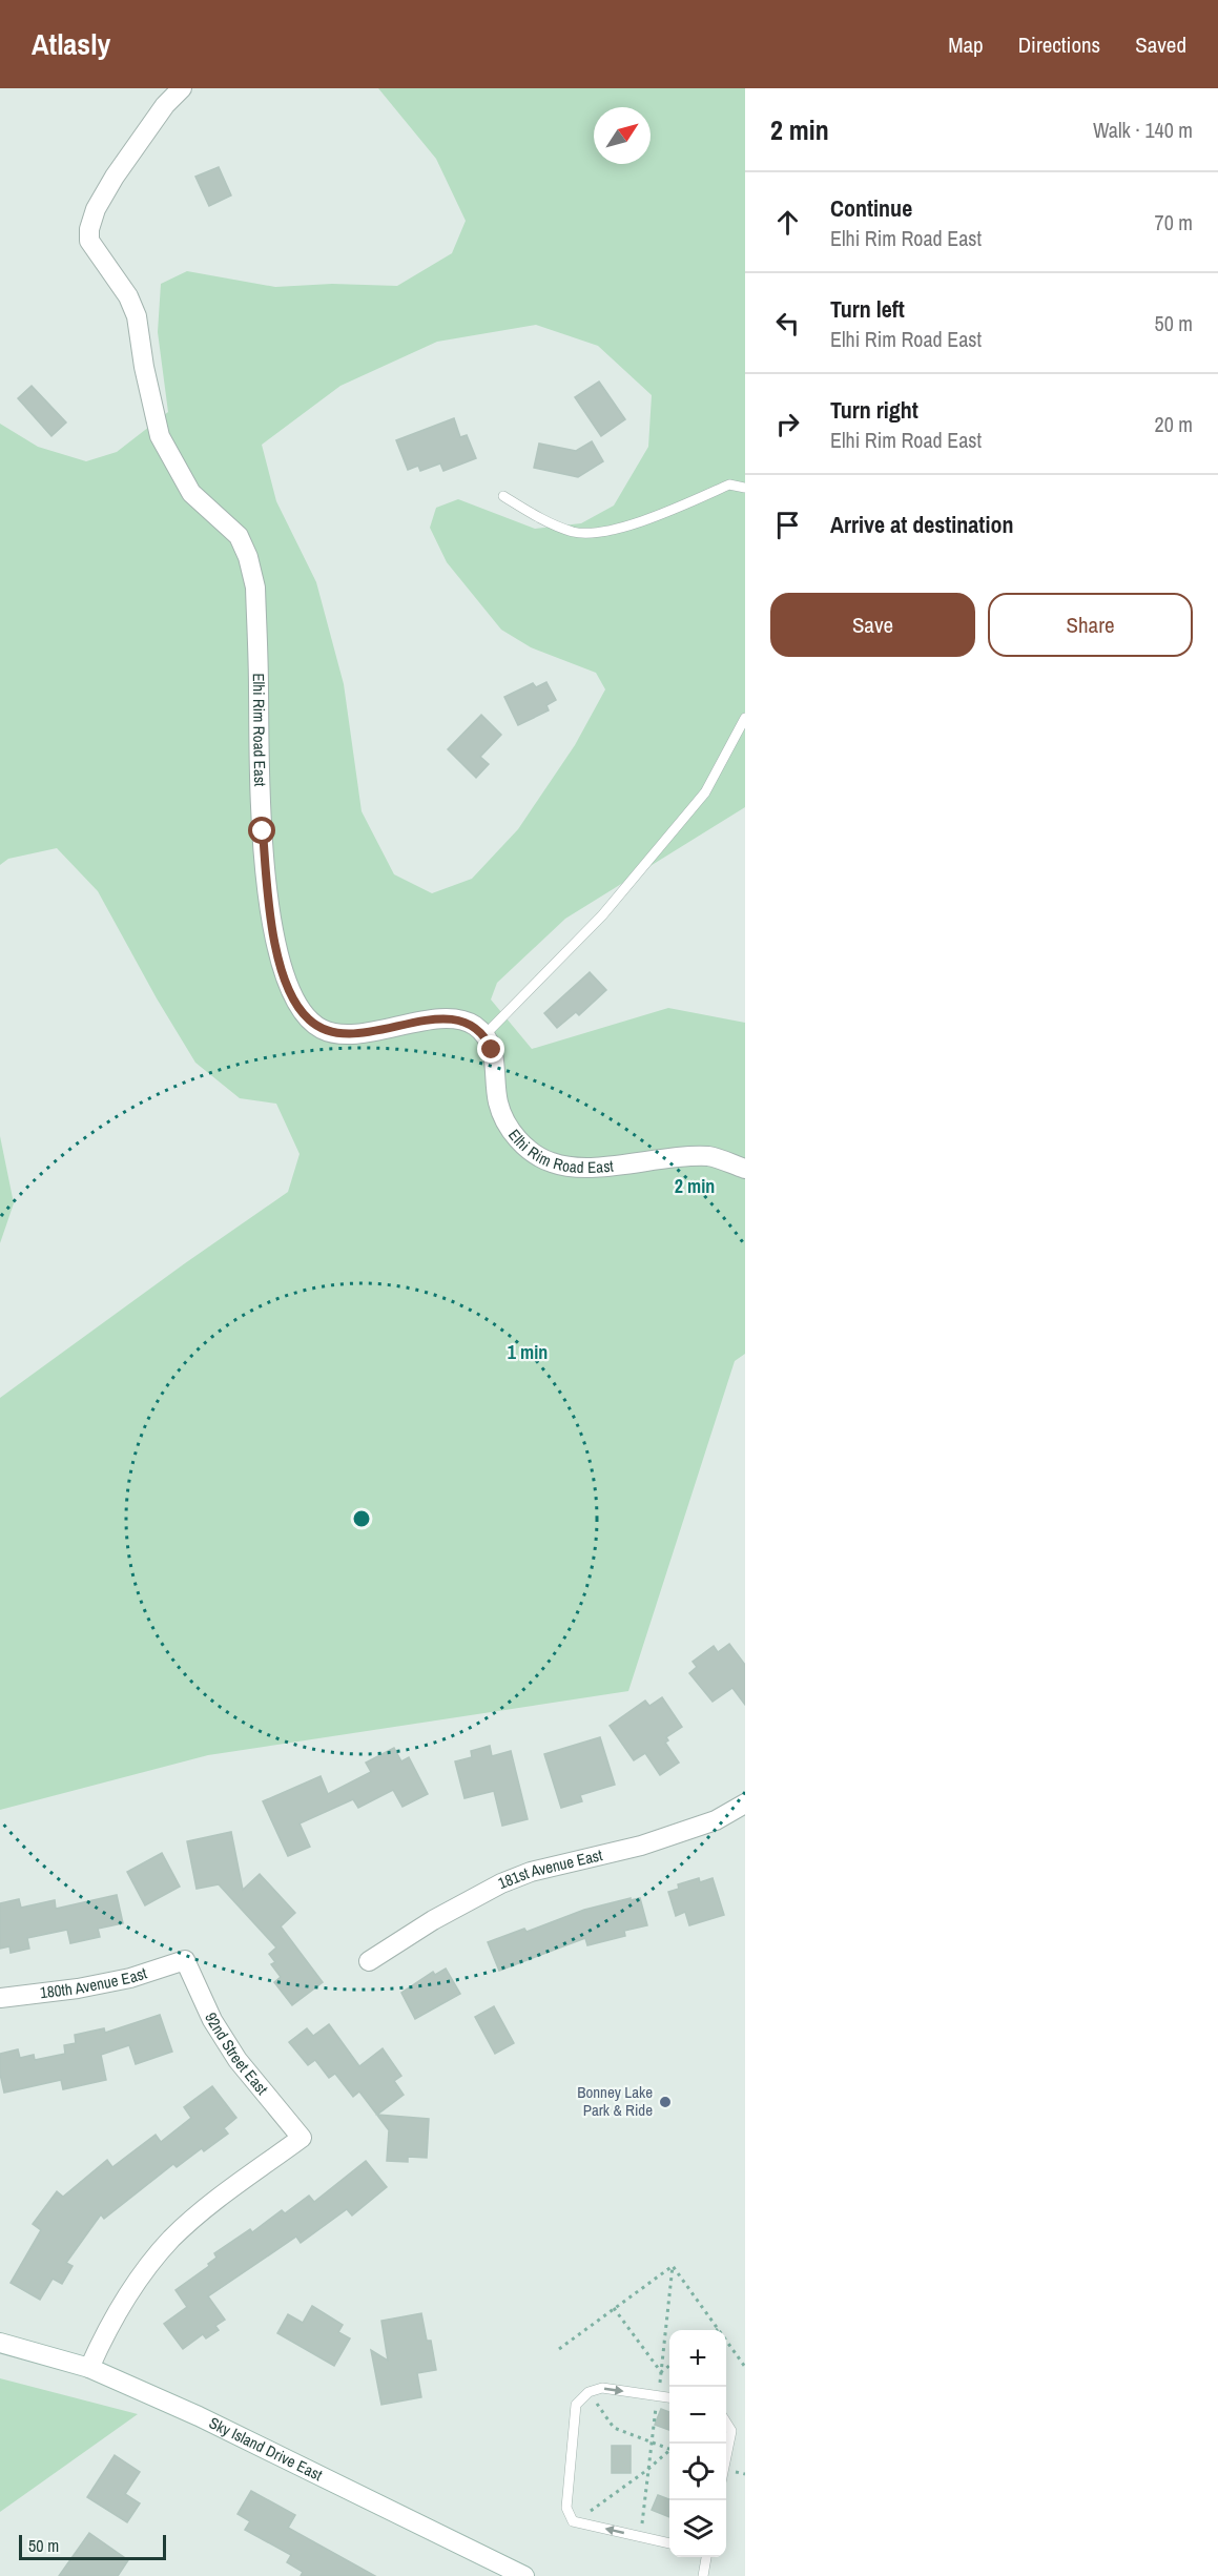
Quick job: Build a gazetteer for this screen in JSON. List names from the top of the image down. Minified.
{"streets":{"street":["Elhi Rim Road East","181st Avenue East","180th Avenue East","92nd Street East","Sky Island Drive East"]},"crossings":[["180th Avenue East","92nd Street East"],["92nd Street East","Sky Island Drive East"]],"places":["Bonney Lake Park & Ride"],"scale_bar":"50 m","north":"top right","page":{"header":"Atlasly","nav":["Map","Directions","Saved"],"heading":["2 min","Walk · 140 m"],"list":[["Continue","Elhi Rim Road East","70 m"],["Turn left","Elhi Rim Road East","50 m"],["Turn right","Elhi Rim Road East","20 m"],"Arrive at destination"],"buttons":["Save","Share"],"map_buttons":["+","−"],"scale":"50 m"},"rings":["2 min","1 min"]}
